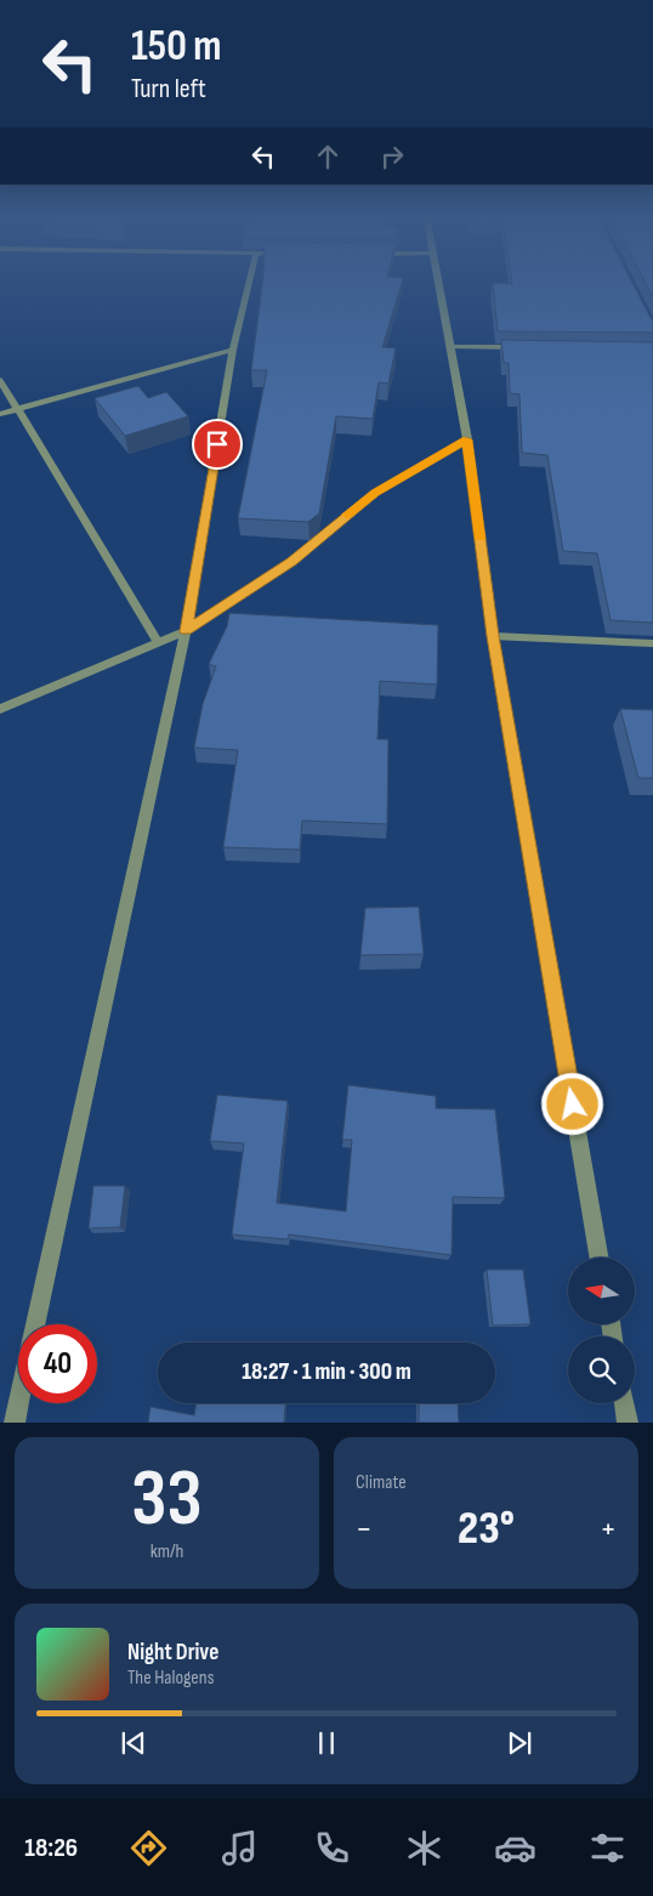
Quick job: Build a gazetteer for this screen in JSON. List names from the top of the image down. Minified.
{"north":"left","page":{"turn":["150 m","Turn left"],"limit":"40","trip":"18:27 · 1 min · 300 m","tile":[["33","km/h"],"Climate"],"heat":["−","23°","+"],"song":["Night Drive","The Halogens"],"tabs":"18:26"}}
